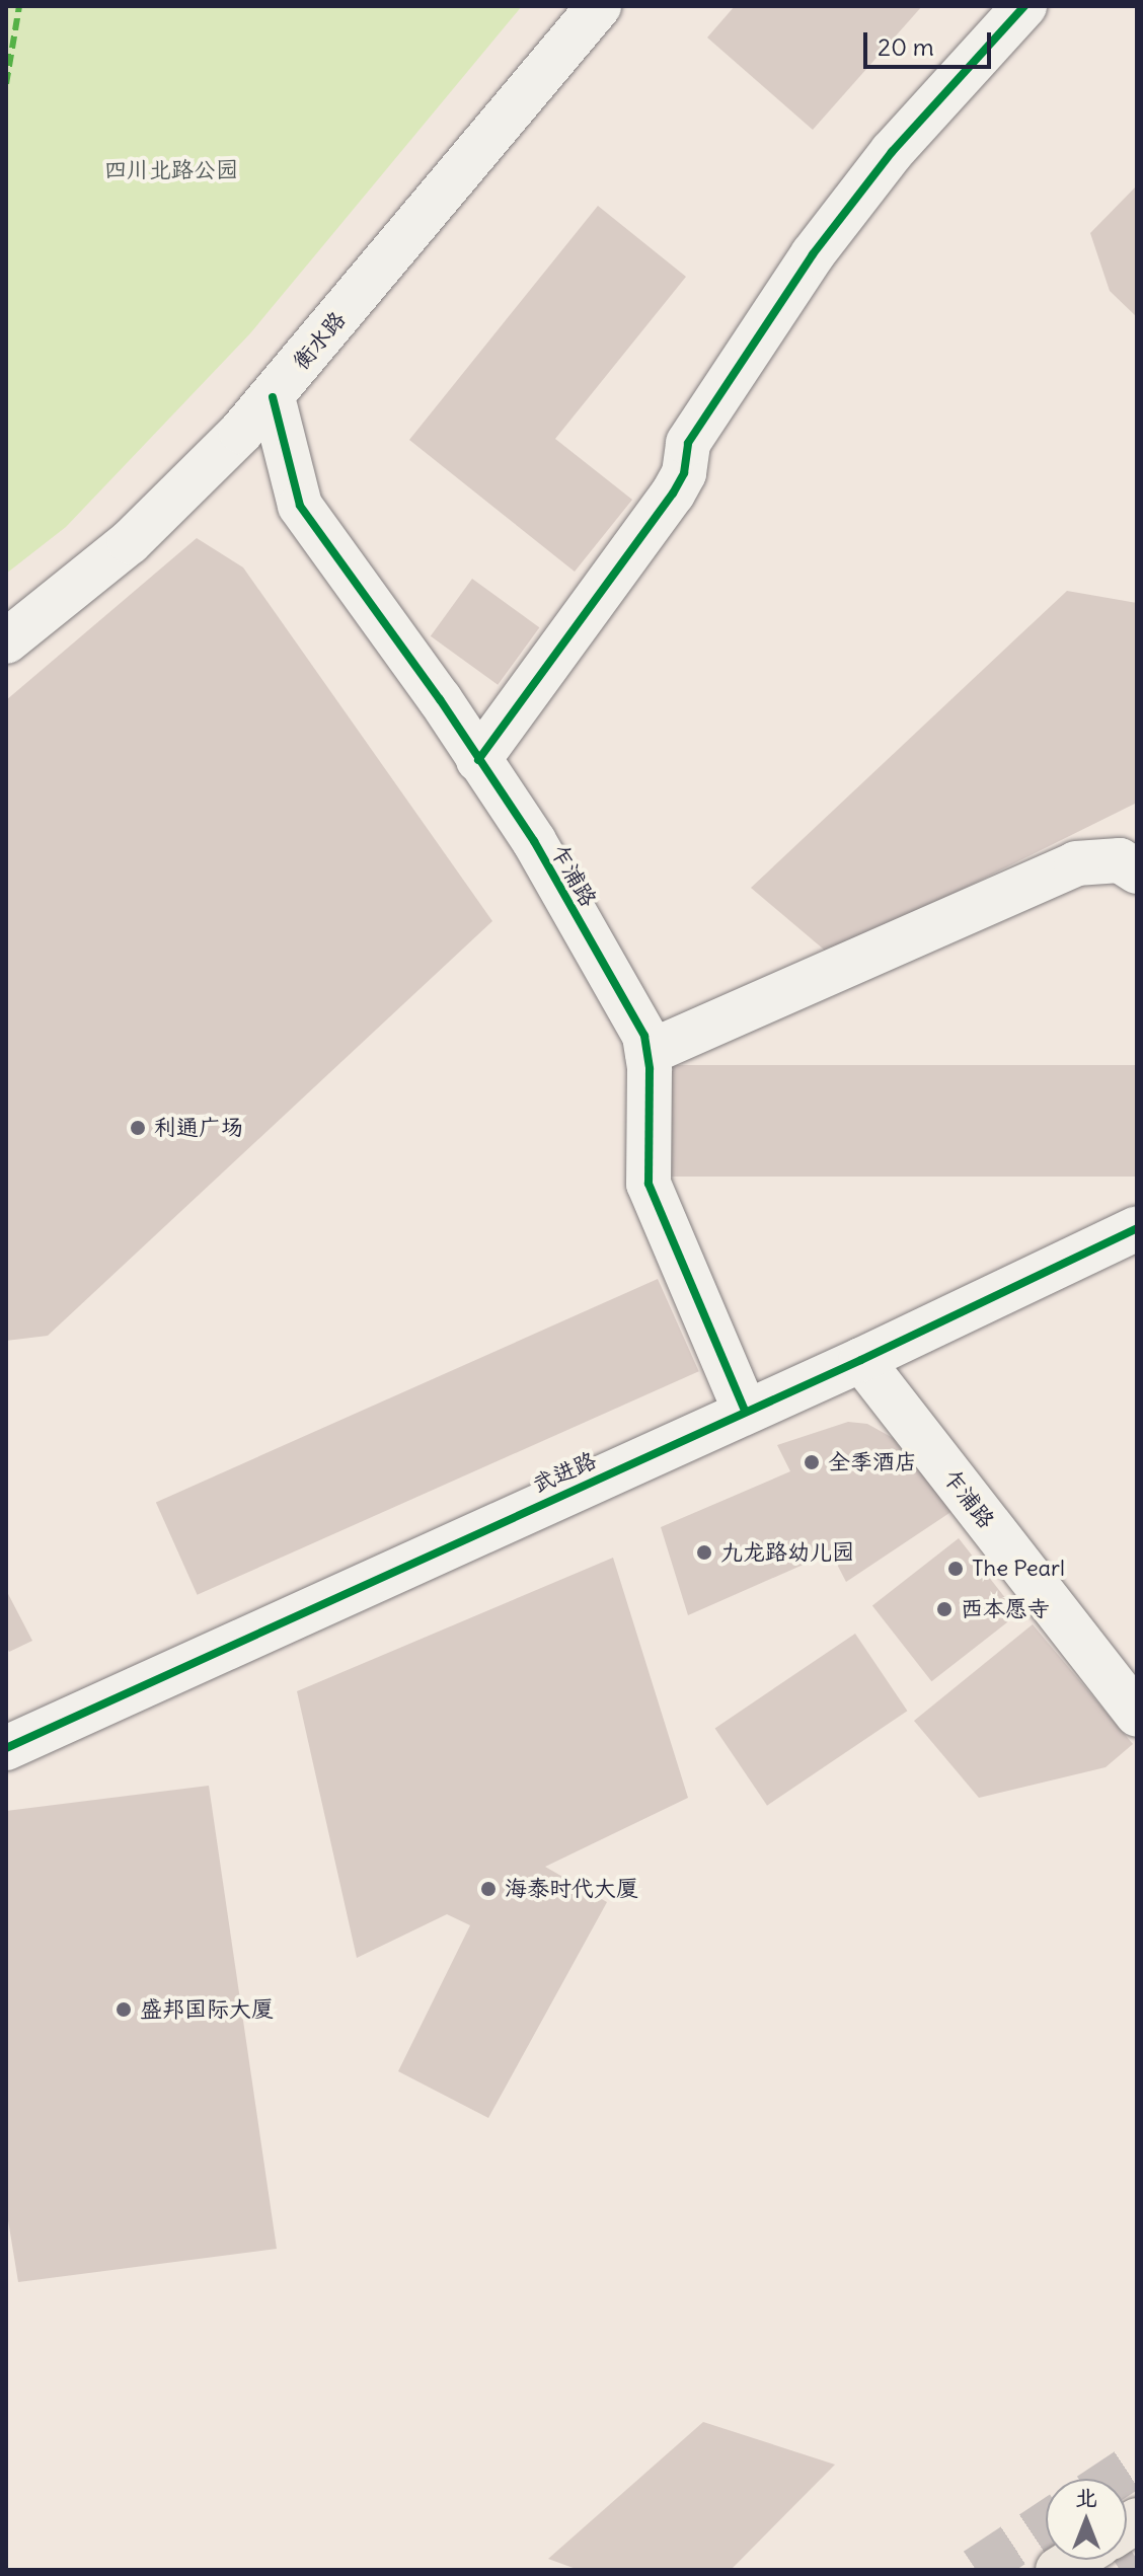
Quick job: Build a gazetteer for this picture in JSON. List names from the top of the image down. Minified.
{"streets":{"street":["衡水路","乍浦路","武进路"]},"crossings":[["衡水路","乍浦路"],["乍浦路","武进路"]],"parks":["四川北路公园"],"places":["利通广场","全季酒店","九龙路幼儿园","The Pearl","西本愿寺","海泰时代大厦","盛邦国际大厦"],"scale_bar":"20 m","north":"top"}
